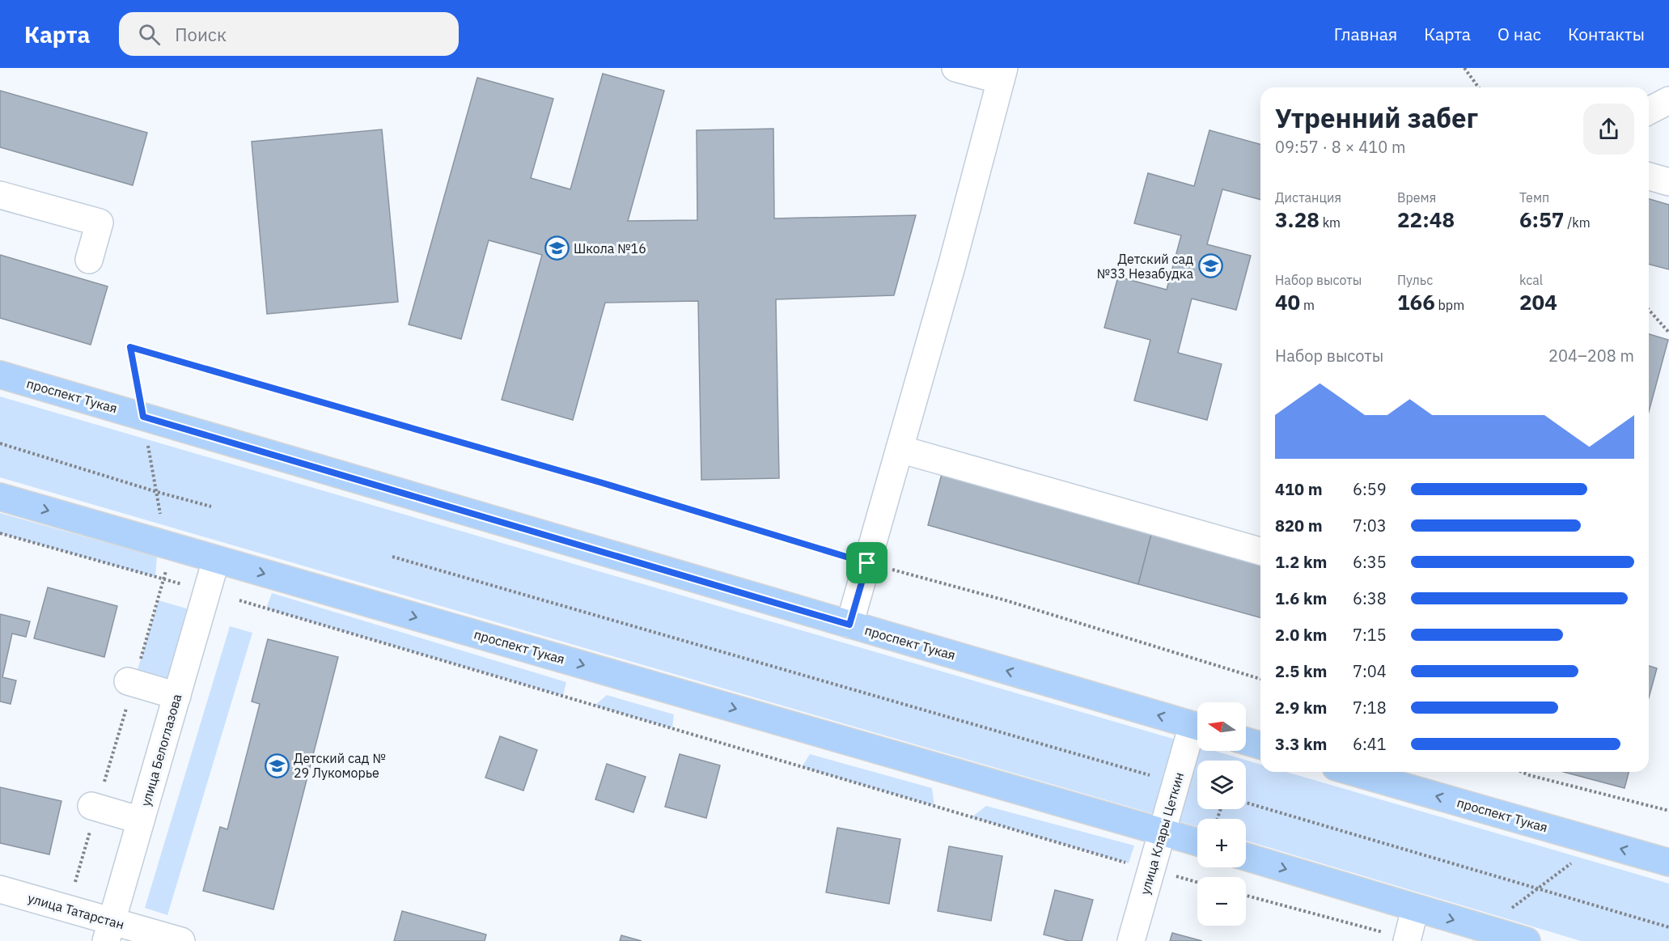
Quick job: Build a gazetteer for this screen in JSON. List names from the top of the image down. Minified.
{"streets":{"main road":["проспект Тукая"],"street":["улица Белоглазова","улица Клары Цеткин","улица Татарстан"]},"crossings":[["проспект Тукая","улица Белоглазова"],["проспект Тукая","улица Клары Цеткин"],["улица Белоглазова","улица Татарстан"]],"places":{"school or university":["Школа №16","Детский сад №33 Незабудка","Детский сад № 29 Лукоморье"]},"north":"left","page":{"header":"Карта","search":"Поиск","nav":["Главная","Карта","О нас","Контакты"],"heading":["Утренний забег","09:57 · 8 × 410 m"],"stats":[["Дистанция","3.28 km"],["Время","22:48"],["Темп","6:57 /km"],["Набор высоты","40 m"],["Пульс","166 bpm"],["kcal","204"]],"chart":["Набор высоты","204–208 m"],"list":[{"name":"410 m","note":"6:59"},{"name":"820 m","note":"7:03"},{"name":"1.2 km","note":"6:35"},{"name":"1.6 km","note":"6:38"},{"name":"2.0 km","note":"7:15"},{"name":"2.5 km","note":"7:04"},{"name":"2.9 km","note":"7:18"},{"name":"3.3 km","note":"6:41"}],"map_buttons":["+","−"]}}
